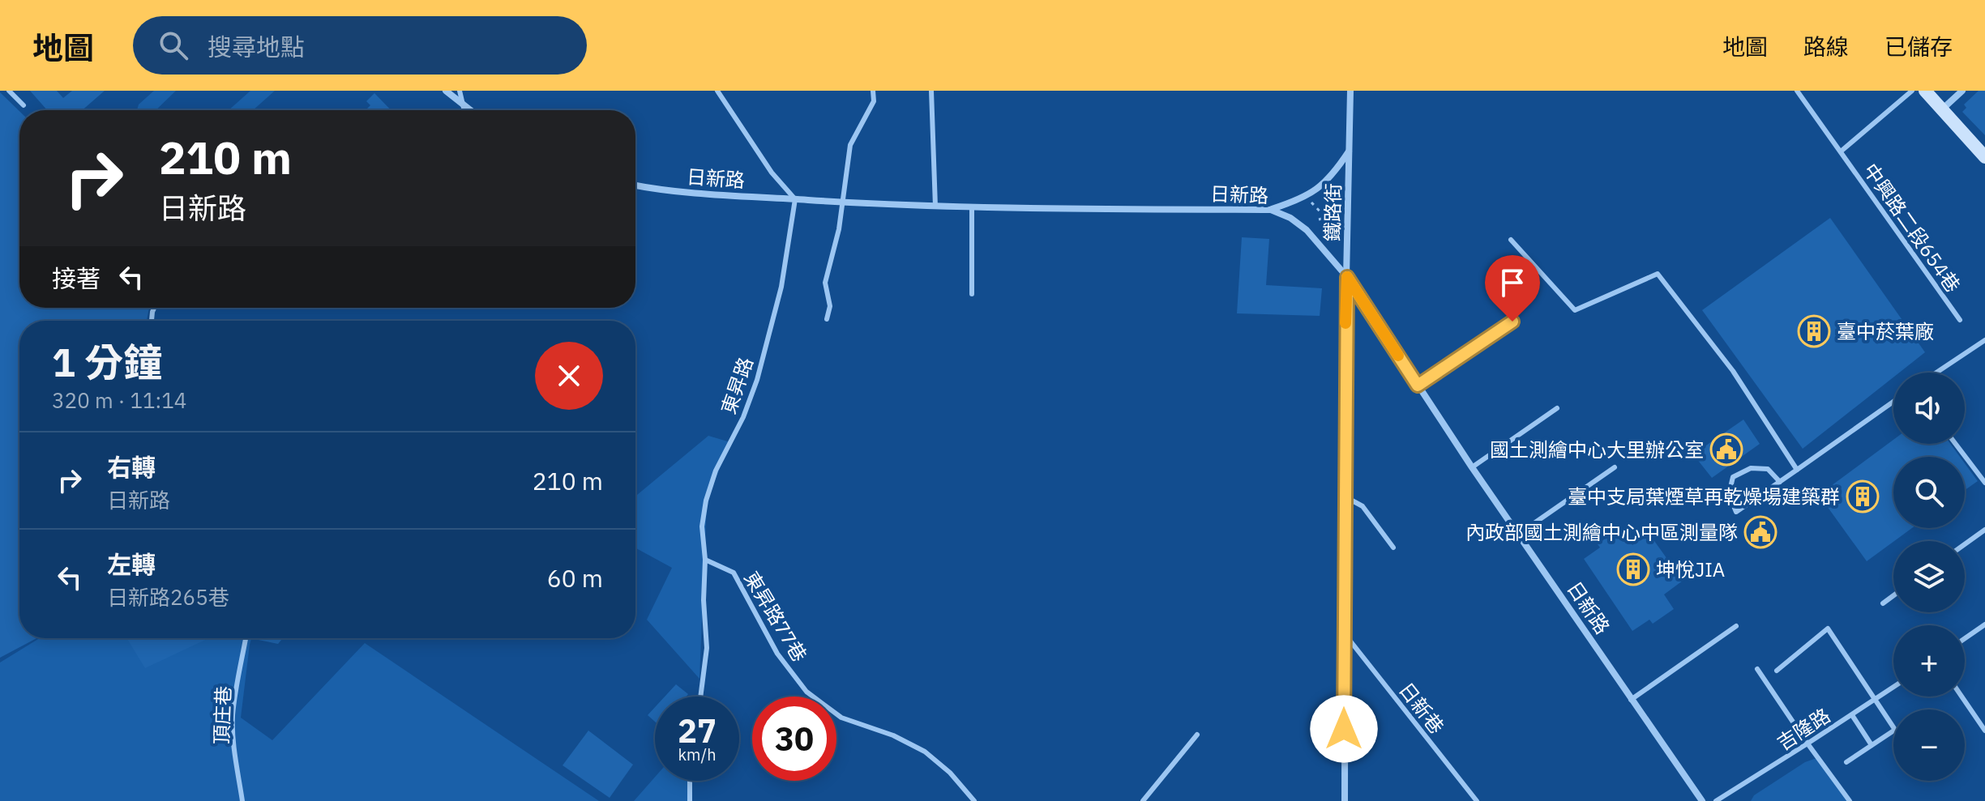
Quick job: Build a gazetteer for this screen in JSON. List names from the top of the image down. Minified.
{"streets":{"street":["日新路","鐵路街"],"lane":["中興路二段654巷","東昇路","東昇路77巷","日新巷","頂庄巷","吉隆路"]},"crossings":[["日新路","鐵路街"],["日新路","東昇路"],["鐵路街","日新巷"],["東昇路","東昇路77巷"]],"places":{"building":["臺中菸葉廠","臺中支局葉煙草再乾燥場建築群","坤悅JIA"],"public building":["國土測繪中心大里辦公室","內政部國土測繪中心中區測量隊"]},"page":{"header":"地圖","search":"搜尋地點","nav":["地圖","路線","已儲存"],"turn":["210 m","日新路"],"then":"接著","heading":["1 分鐘","320 m · 11:14"],"map_buttons":["+","−"],"list":[{"name":"右轉","note":"日新路","value":"210 m"},{"name":"左轉","note":"日新路265巷","value":"60 m"}],"speed":"27 km/h","limit":"30"}}
